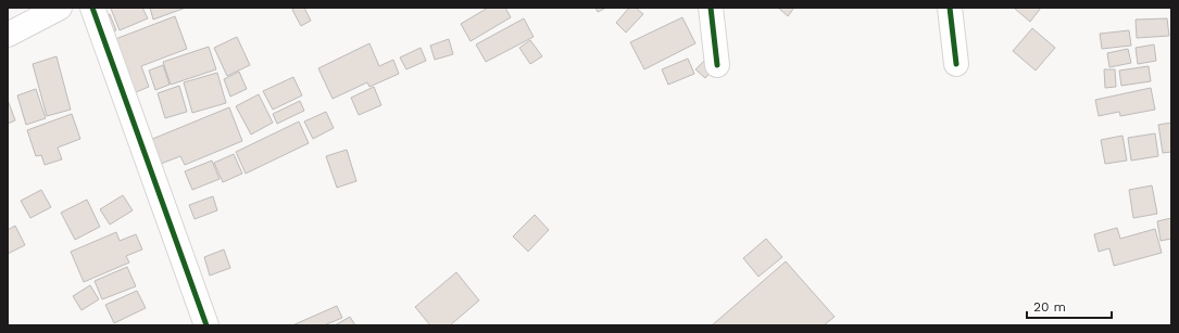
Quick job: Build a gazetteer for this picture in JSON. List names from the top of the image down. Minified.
{"scale_bar":"20 m"}
